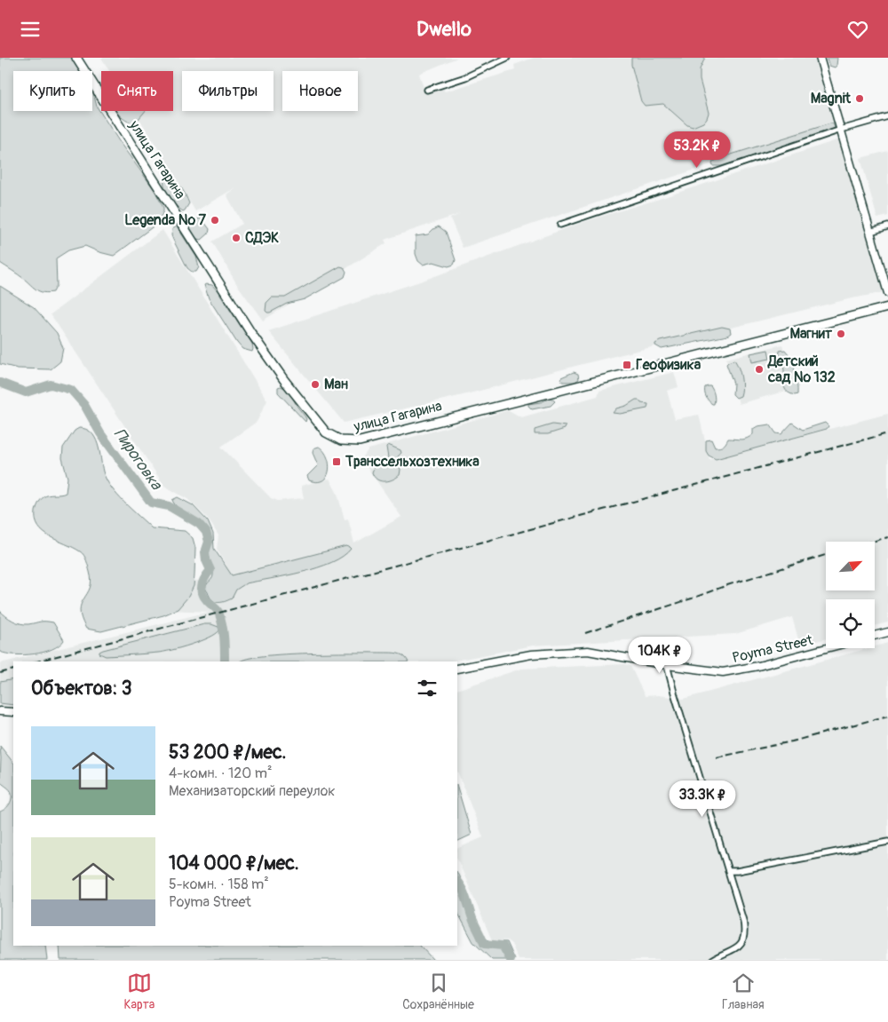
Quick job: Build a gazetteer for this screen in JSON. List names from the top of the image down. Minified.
{"streets":{"main road":["улица Гагарина","Poyma Street"]},"water":["Пироговка"],"places":{"other":["Magnit","Legenda № 7","СДЭК","Магнит","Детский сад № 132","Ман"],"transit":["Геофизика","Транссельхозтехника"]},"north":"top right","page":{"header":"Dwello","chip":["Купить","Снять","Фильтры","Новое"],"price":["53.2K ₽","104K ₽","33.3K ₽"],"heading":"Объектов: 3","list":[{"name":"53 200 ₽/мес.","note":"4-комн. · 120 m² · Механизаторский переулок"},{"name":"104 000 ₽/мес.","note":"5-комн. · 158 m² · Poyma Street"}],"tabs":["Карта","Сохранённые","Главная"]}}
